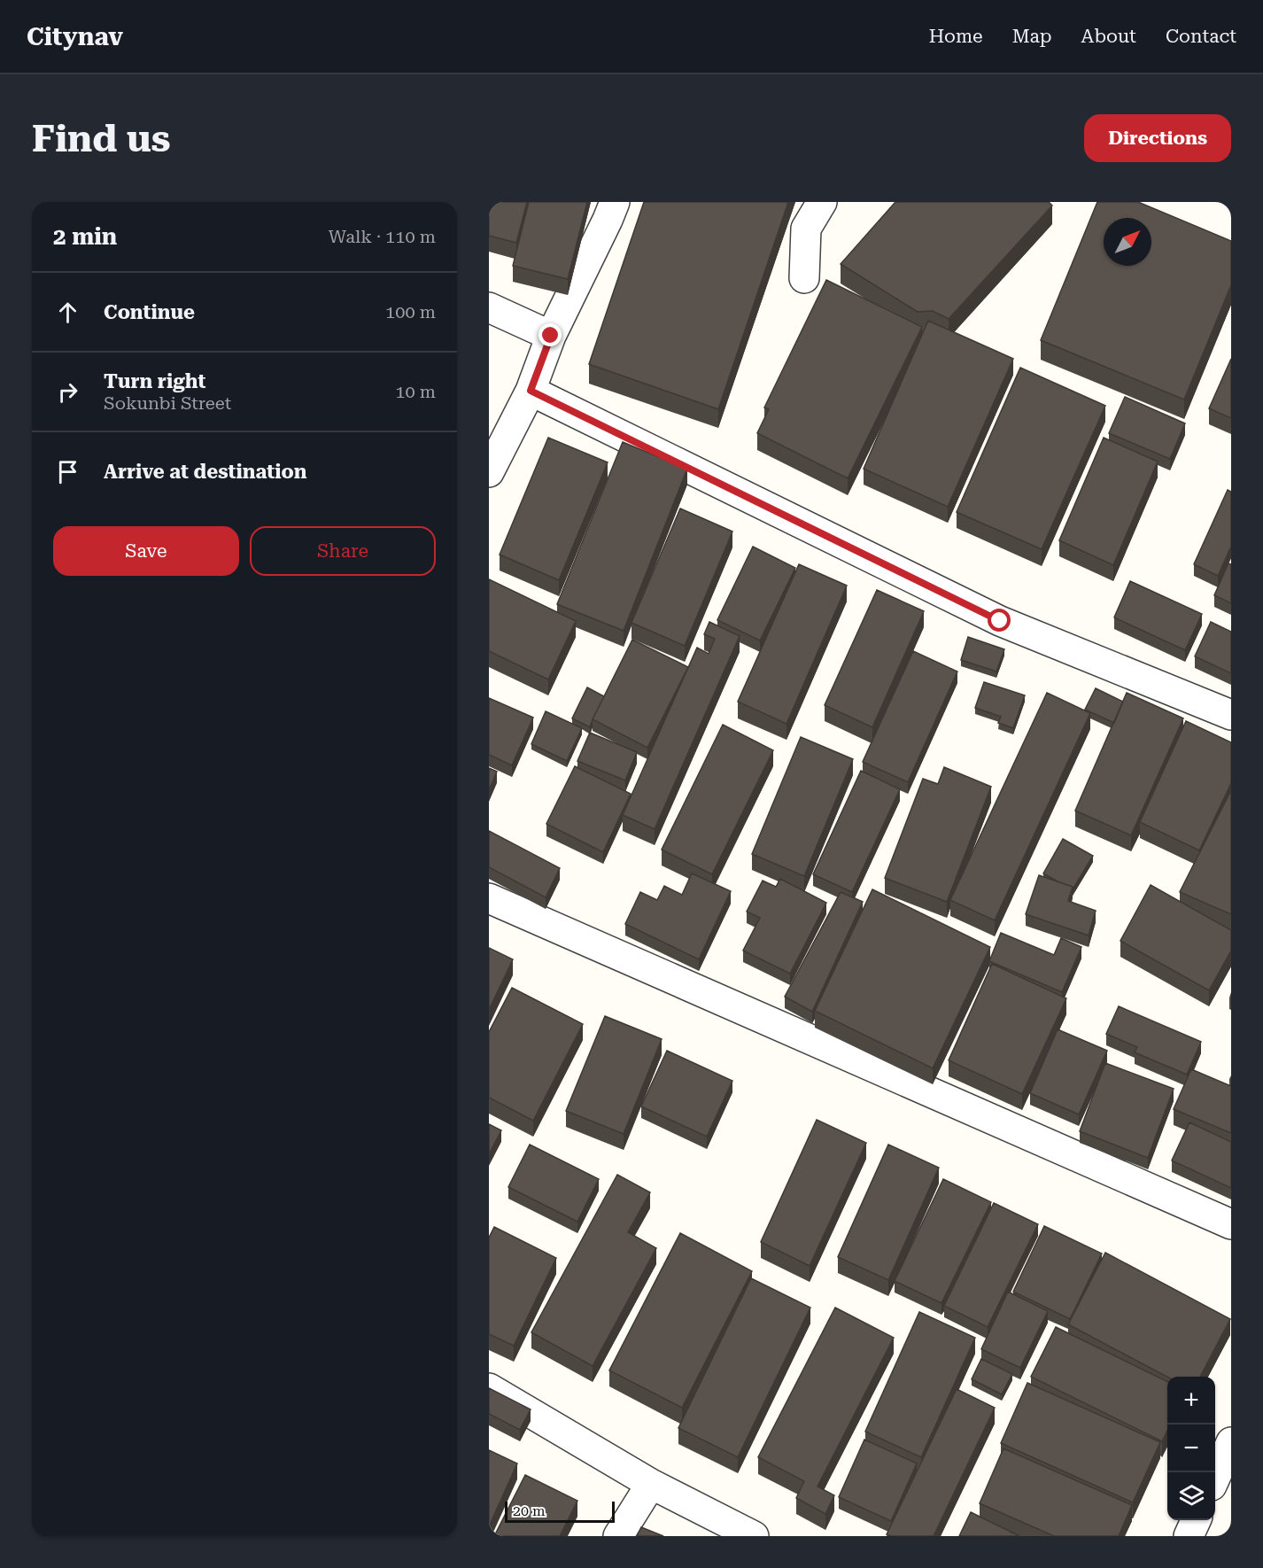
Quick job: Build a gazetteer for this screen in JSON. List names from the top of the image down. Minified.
{"scale_bar":"20 m","north":"top right","page":{"header":"Citynav","nav":["Home","Map","About","Contact"],"buttons":["Directions",["Save","Share"]],"title":"Find us","heading":["2 min","Walk · 110 m"],"list":[["Continue","100 m"],["Turn right","Sokunbi Street","10 m"],"Arrive at destination"],"map_buttons":["+","−"],"scale":"20 m"}}
